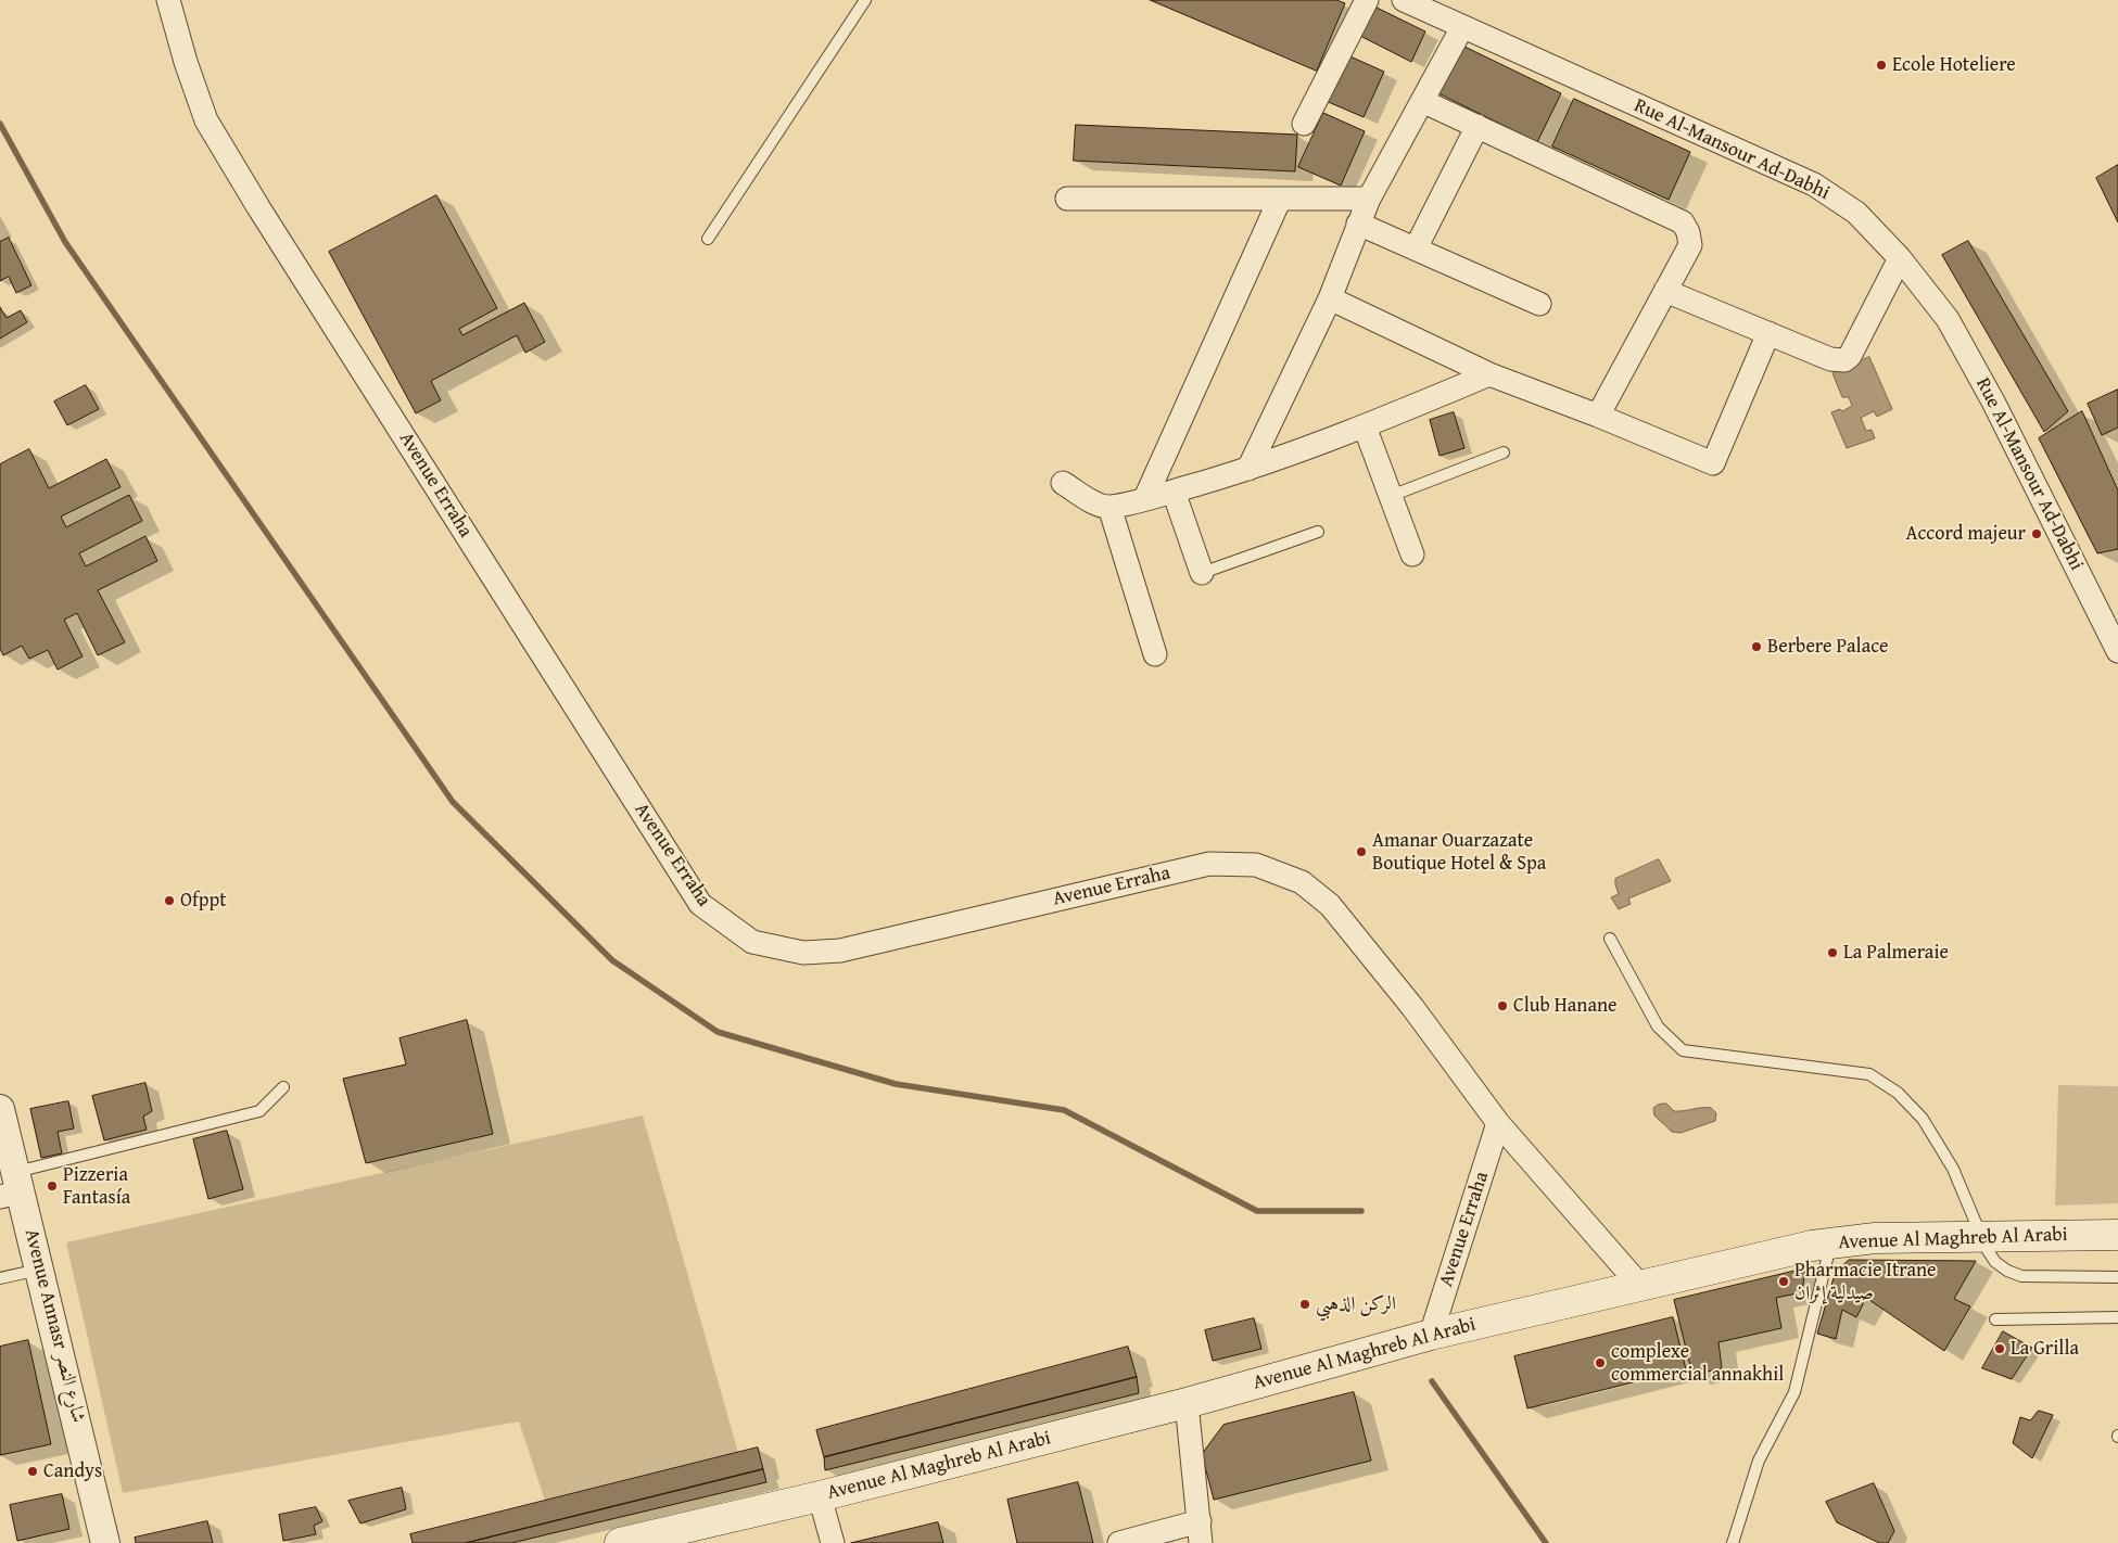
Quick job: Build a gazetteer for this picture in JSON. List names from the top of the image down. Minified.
{"streets":{"main road":["Avenue Al Maghreb Al Arabi"],"street":["Rue Al-Mansour Ad-Dabhi","Avenue Erraha","Avenue Annasr شارع النصر"]},"crossings":[["Avenue Erraha","Avenue Al Maghreb Al Arabi"]],"places":["Ecole Hoteliere","Accord majeur","Berbere Palace","Amanar Ouarzazate Boutique Hotel & Spa","Ofppt","La Palmeraie","Club Hanane","Pizzeria Fantasía","Pharmacie Itrane صيدلية إثران","الركن الذهبي","La Grilla","complexe commercial annakhil","Candys"]}
